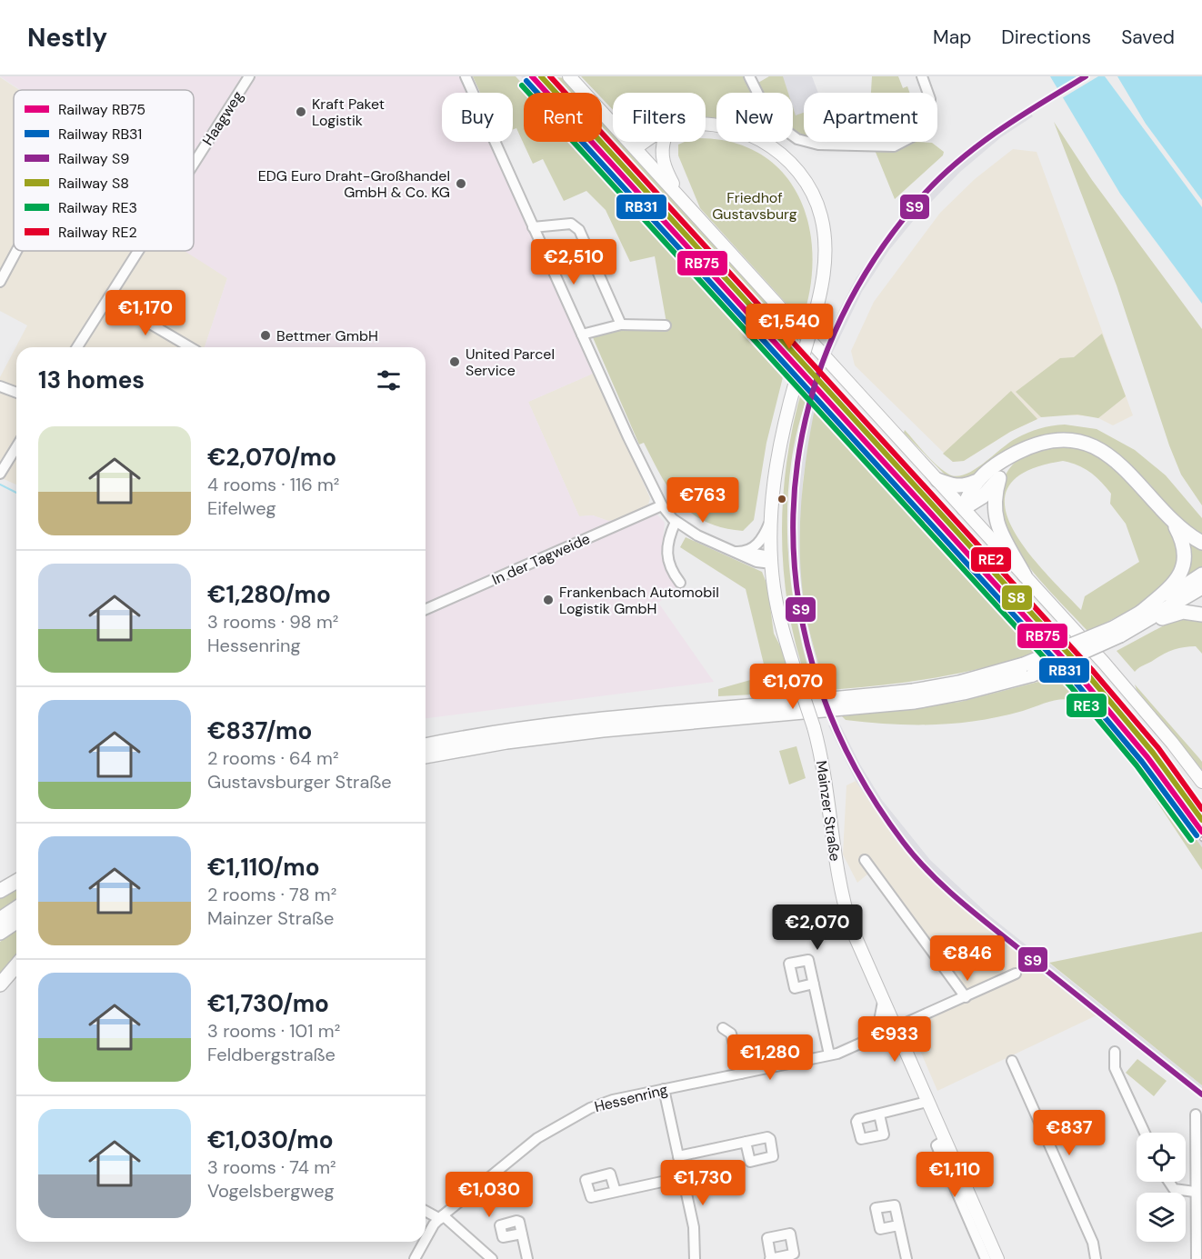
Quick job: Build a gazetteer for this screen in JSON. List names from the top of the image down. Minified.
{"streets":{"main road":["Mainzer Straße"],"street":["Haagweg","In der Tagweide","Hessenring"]},"crossings":[["Mainzer Straße","Hessenring"]],"parks":["Friedhof Gustavsburg"],"places":["Kraft Paket Logistik","EDG Euro Draht-Großhandel GmbH & Co. KG","Bettmer GmbH","United Parcel Service","Frankenbach Automobil Logistik GmbH"],"lines":["rail line RB75","rail line S9","rail line S8","rail line RE2","rail line RB31","rail line RE3"],"legend":["Railway RB75","Railway RB31","Railway S9","Railway S8","Railway RE3","Railway RE2"],"page":{"header":"Nestly","nav":["Map","Directions","Saved"],"chip":["Buy","Rent","Filters","New","Apartment"],"price":["€2,510","€1,170","€1,540","€763","€1,070","€2,070","€846","€933","€1,280","€837","€1,110","€1,730","€1,030"],"heading":"13 homes","list":[{"name":"€2,070/mo","note":"4 rooms · 116 m² · Eifelweg"},{"name":"€1,280/mo","note":"3 rooms · 98 m² · Hessenring"},{"name":"€837/mo","note":"2 rooms · 64 m² · Gustavsburger Straße"},{"name":"€1,110/mo","note":"2 rooms · 78 m² · Mainzer Straße"},{"name":"€1,730/mo","note":"3 rooms · 101 m² · Feldbergstraße"},{"name":"€1,030/mo","note":"3 rooms · 74 m² · Vogelsbergweg"}]}}
